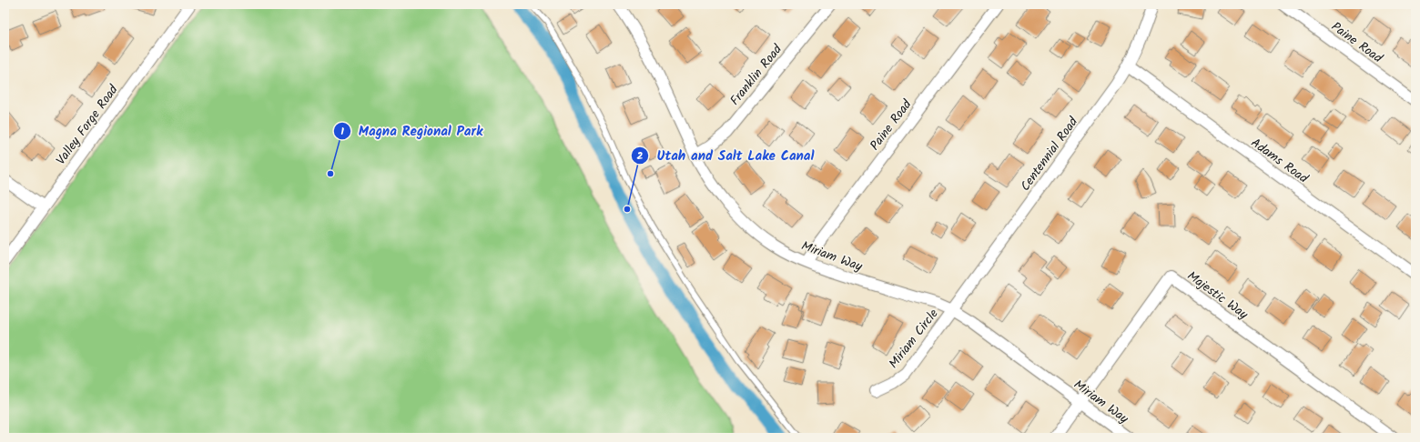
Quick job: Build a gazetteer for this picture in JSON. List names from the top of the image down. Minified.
{"streets":{"street":["Paine Road","Franklin Road","Valley Forge Road","Centennial Road","Adams Road","Miriam Way","Majestic Way","Miriam Circle"]},"crossings":[["Paine Road","Miriam Way"],["Franklin Road","Miriam Way"],["Centennial Road","Adams Road"],["Centennial Road","Miriam Way"],["Centennial Road","Miriam Circle"],["Miriam Way","Majestic Way"],["Miriam Way","Miriam Circle"]],"places":["Magna Regional Park","Utah and Salt Lake Canal"]}
